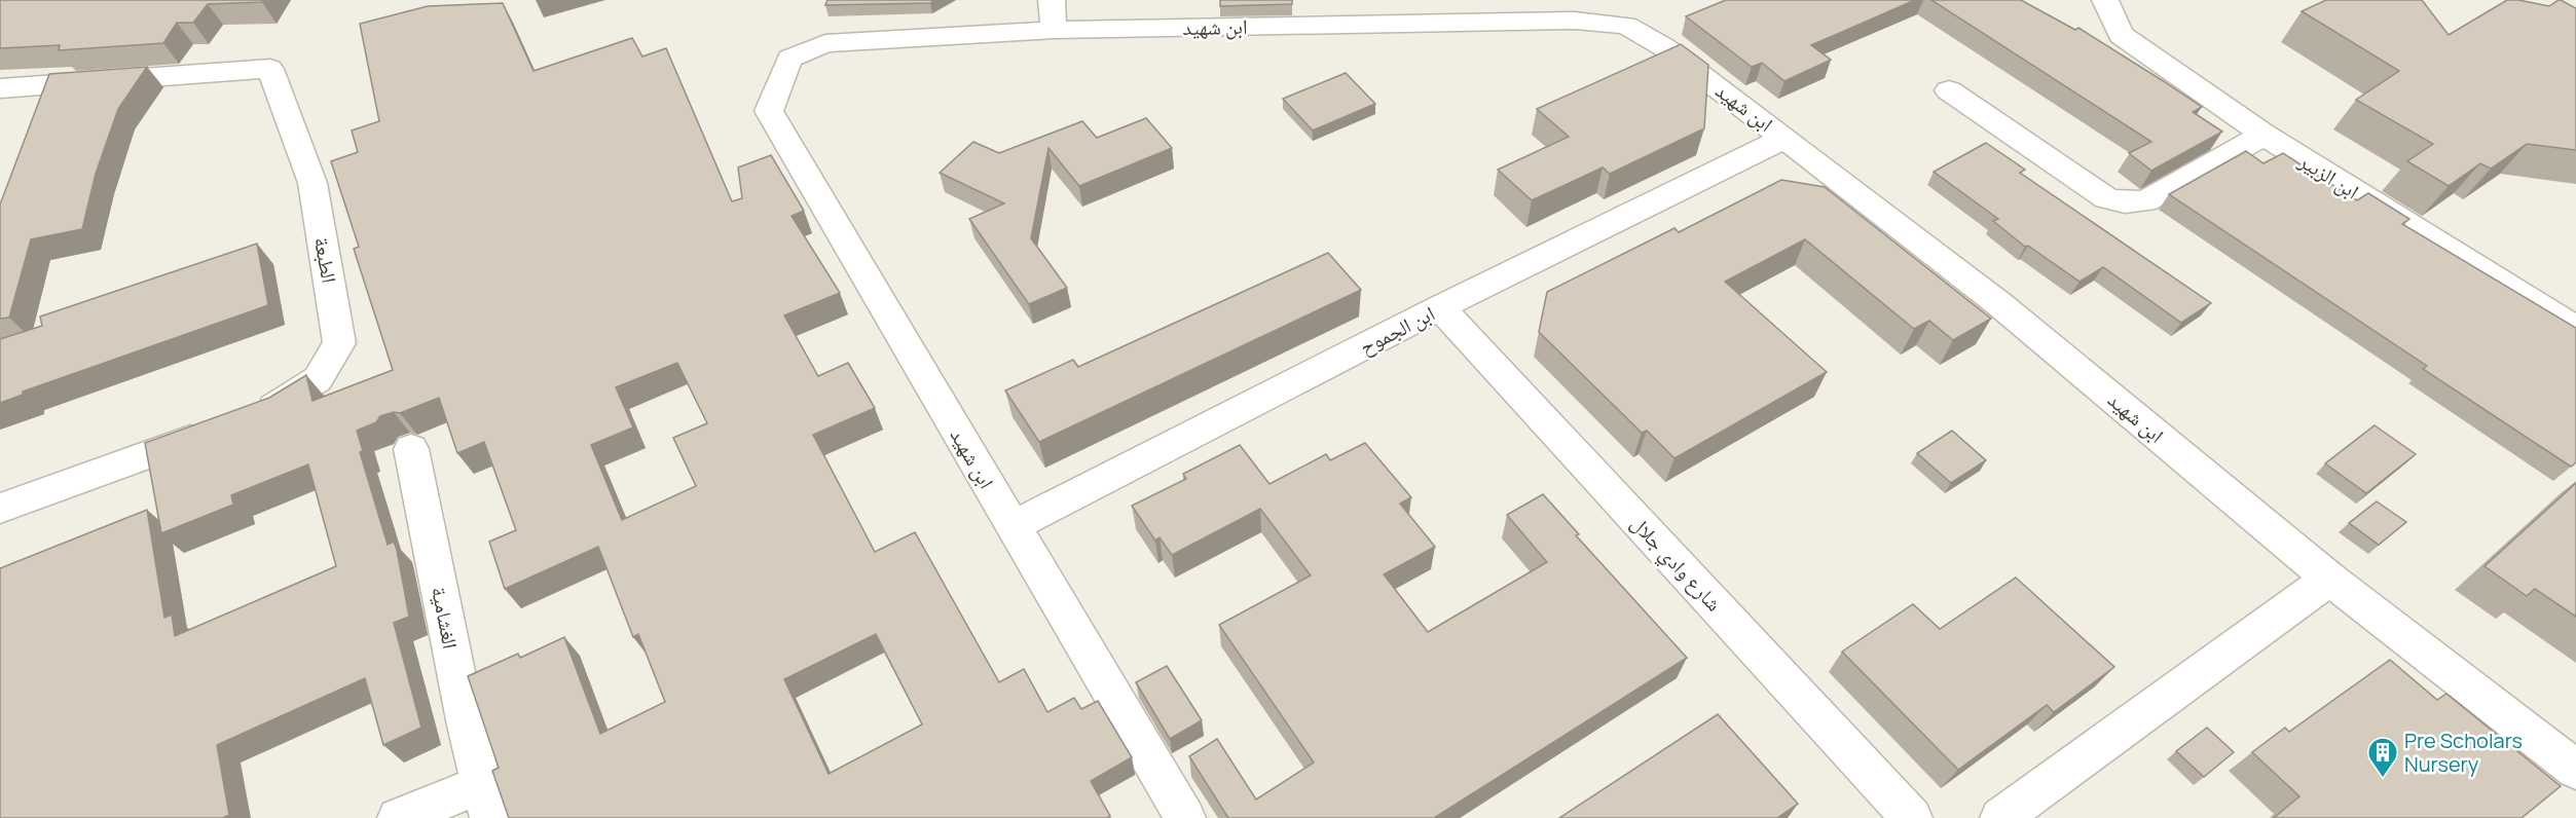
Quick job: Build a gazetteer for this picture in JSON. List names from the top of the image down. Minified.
{"streets":{"street":["ابن شهيد","ابن الزبير","الطبعة","ابن الجموح","شارع وادي جلال","الغشامية"]},"crossings":[["ابن شهيد","ابن الجموح"],["ابن الجموح","شارع وادي جلال"]],"places":{"building":["Pre Scholars Nursery"]}}
